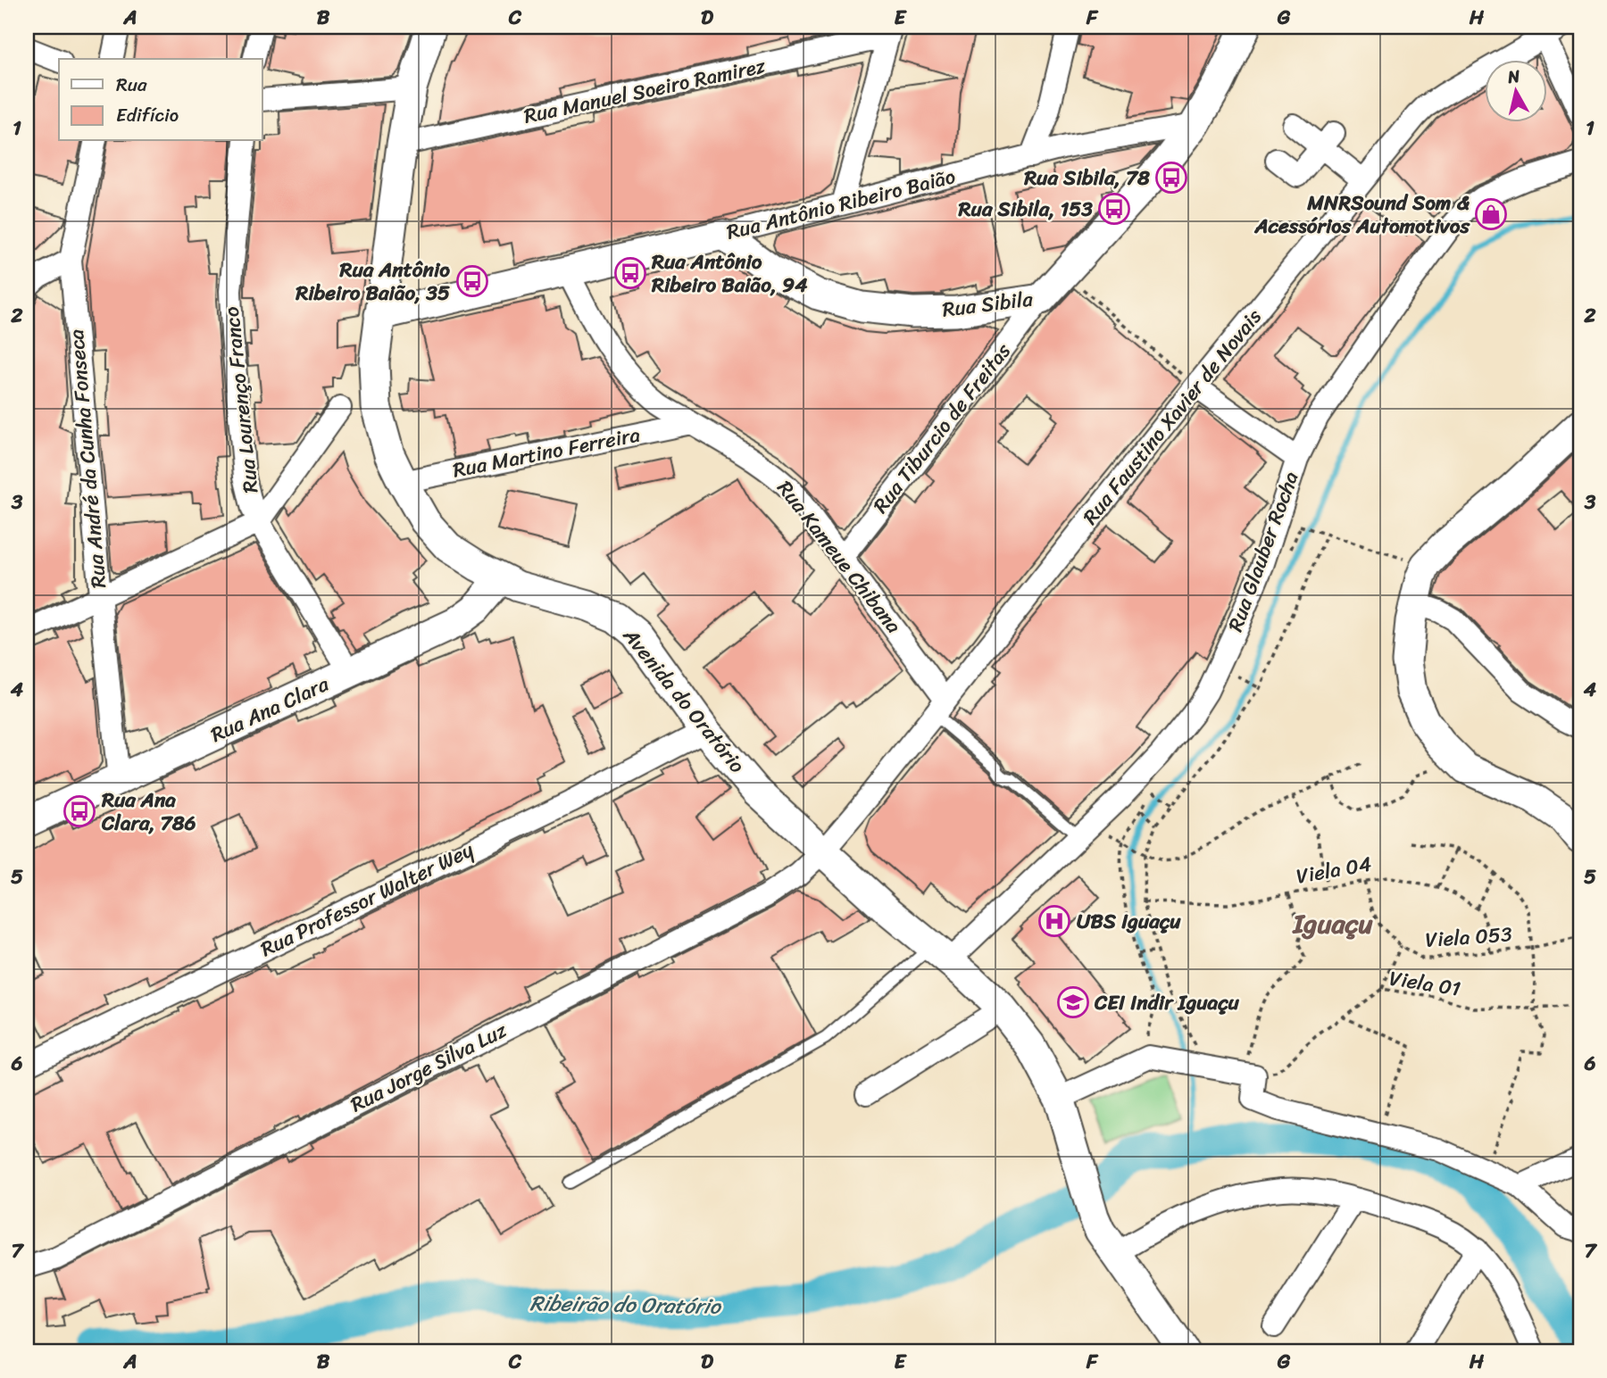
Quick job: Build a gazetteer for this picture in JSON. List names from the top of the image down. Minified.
{"streets":{"street":["Rua Manuel Soeiro Ramirez","Rua Antônio Ribeiro Baião","Rua Sibila","Rua Lourenço Franco","Rua Faustino Xavier de Novais","Rua Tiburcio de Freitas","Rua Martino Ferreira","Rua André da Cunha Fonseca","Rua Glauber Rocha","Rua Kameue Chibana","Avenida do Oratório","Rua Ana Clara","Rua Professor Walter Wey","Rua Jorge Silva Luz"],"path":["Viela 04","Viela 053","Viela 01"]},"crossings":[["Rua Manuel Soeiro Ramirez","Avenida do Oratório"],["Rua Antônio Ribeiro Baião","Rua Sibila"],["Rua Antônio Ribeiro Baião","Rua Kameue Chibana"],["Rua Antônio Ribeiro Baião","Avenida do Oratório"],["Rua Sibila","Rua Tiburcio de Freitas"],["Rua Lourenço Franco","Rua Ana Clara"],["Rua Faustino Xavier de Novais","Rua Kameue Chibana"],["Rua Faustino Xavier de Novais","Avenida do Oratório"],["Rua Faustino Xavier de Novais","Rua Jorge Silva Luz"],["Rua Tiburcio de Freitas","Rua Kameue Chibana"],["Rua Martino Ferreira","Rua Kameue Chibana"],["Rua Martino Ferreira","Avenida do Oratório"],["Rua André da Cunha Fonseca","Rua Ana Clara"],["Rua Glauber Rocha","Avenida do Oratório"],["Avenida do Oratório","Rua Ana Clara"],["Avenida do Oratório","Rua Professor Walter Wey"],["Avenida do Oratório","Rua Jorge Silva Luz"],["Viela 04","Viela 053"]],"districts":["Iguaçu"],"water":["Ribeirão do Oratório"],"places":{"bus stop":["Rua Sibila, 78","Rua Sibila, 153","Rua Antônio Ribeiro Baião, 94","Rua Antônio Ribeiro Baião, 35","Rua Ana Clara, 786"],"shop":["MNRSound Som & Acessórios Automotivos"],"hospital":["UBS Iguaçu"],"school or university":["CEI Indir Iguaçu"]},"legend":["Rua","Edifício"],"north":"top","grid":{"columns":["A","B","C","D","E","F","G","H"],"rows":["1","2","3","4","5","6","7"]}}
